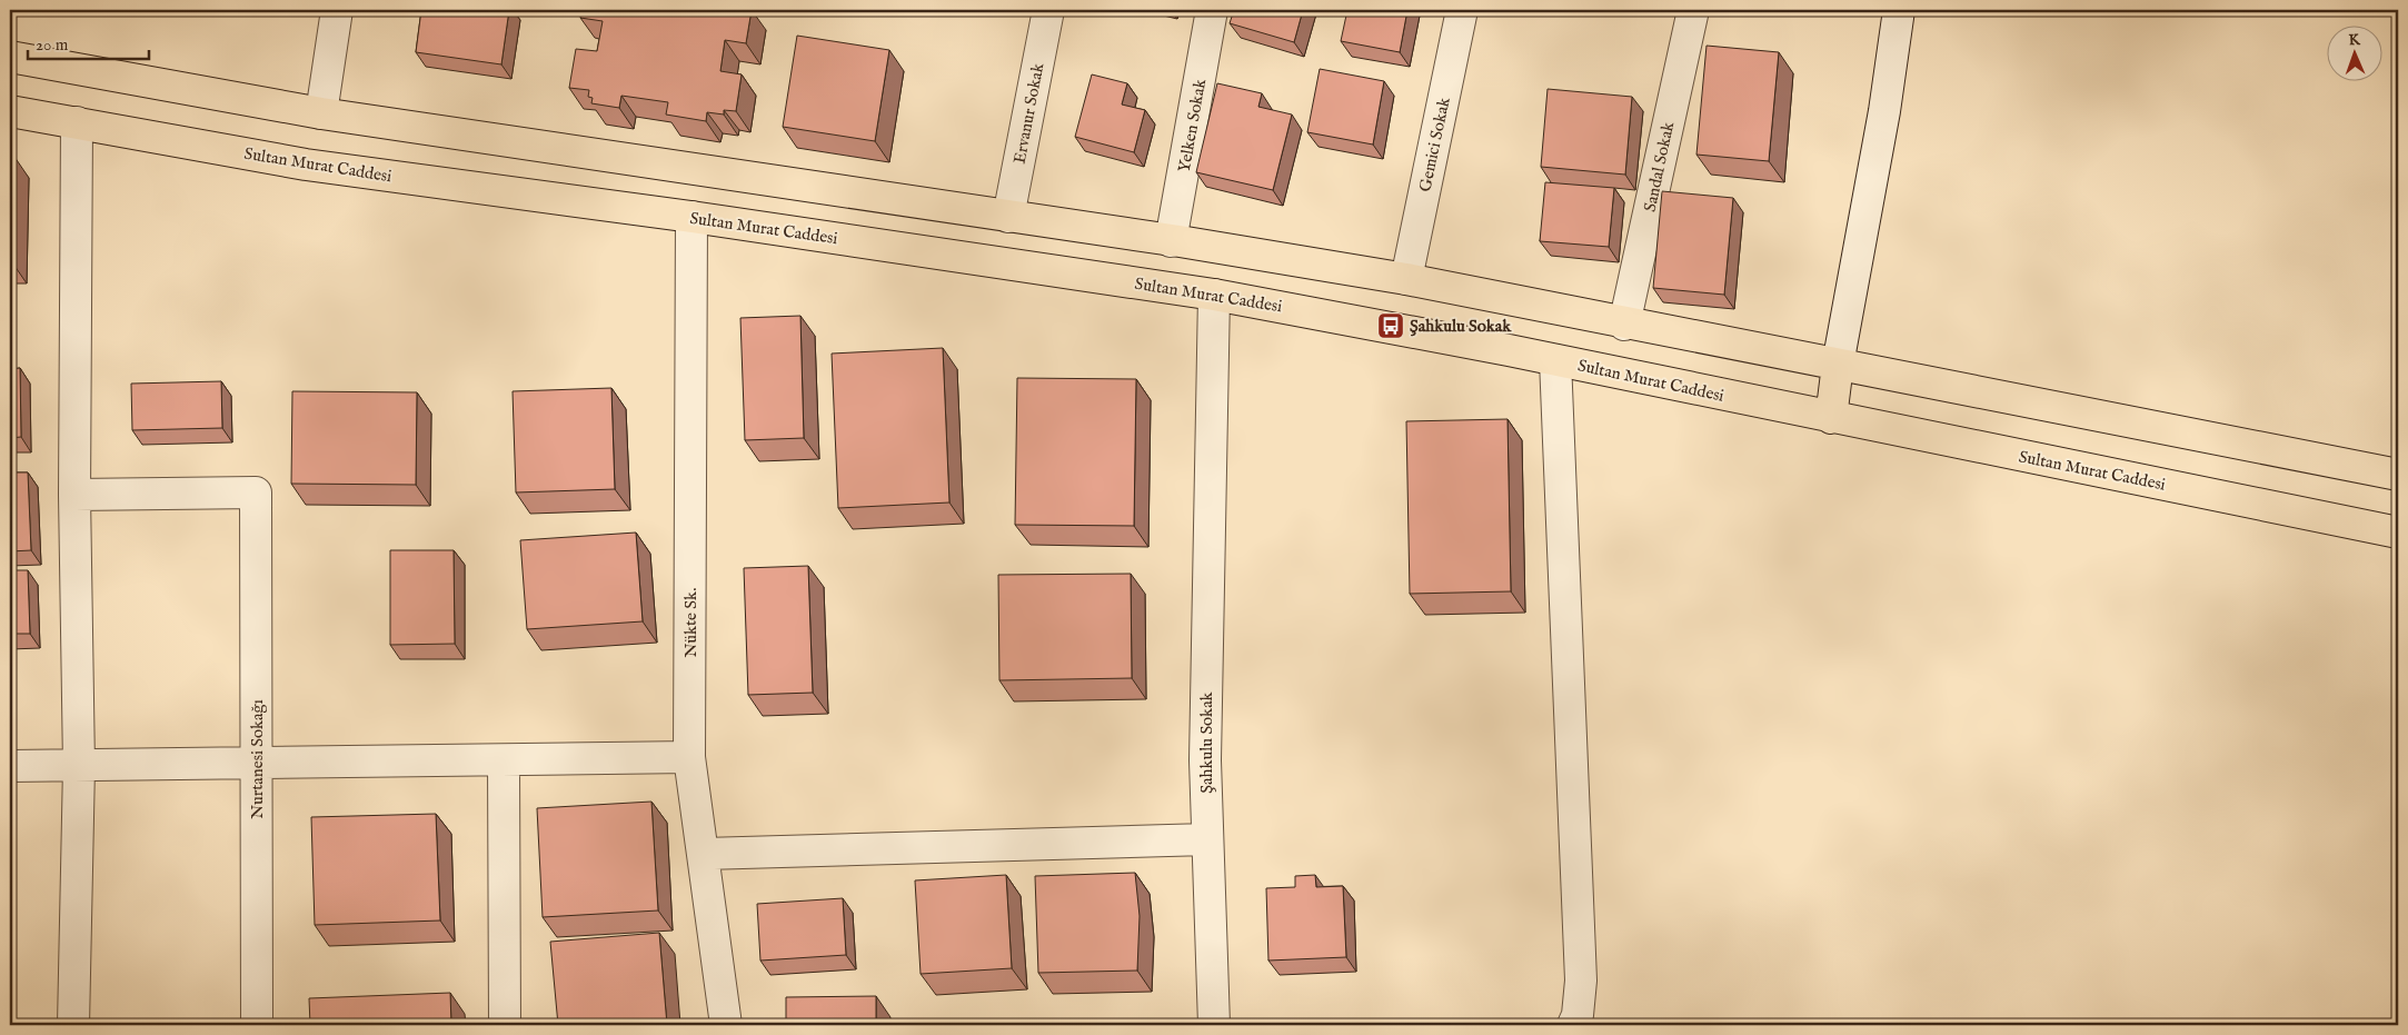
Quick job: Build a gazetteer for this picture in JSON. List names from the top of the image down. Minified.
{"streets":{"main road":["Sultan Murat Caddesi"],"street":["Ervanur Sokak","Yelken Sokak","Gemici Sokak","Sandal Sokak","Nükte Sk.","Şahkulu Sokak","Nurtanesi Sokağı"]},"crossings":[["Sultan Murat Caddesi","Nükte Sk."],["Sultan Murat Caddesi","Şahkulu Sokak"]],"places":{"bus stop":["Şahkulu Sokak"]},"scale_bar":"20 m","north":"top"}
